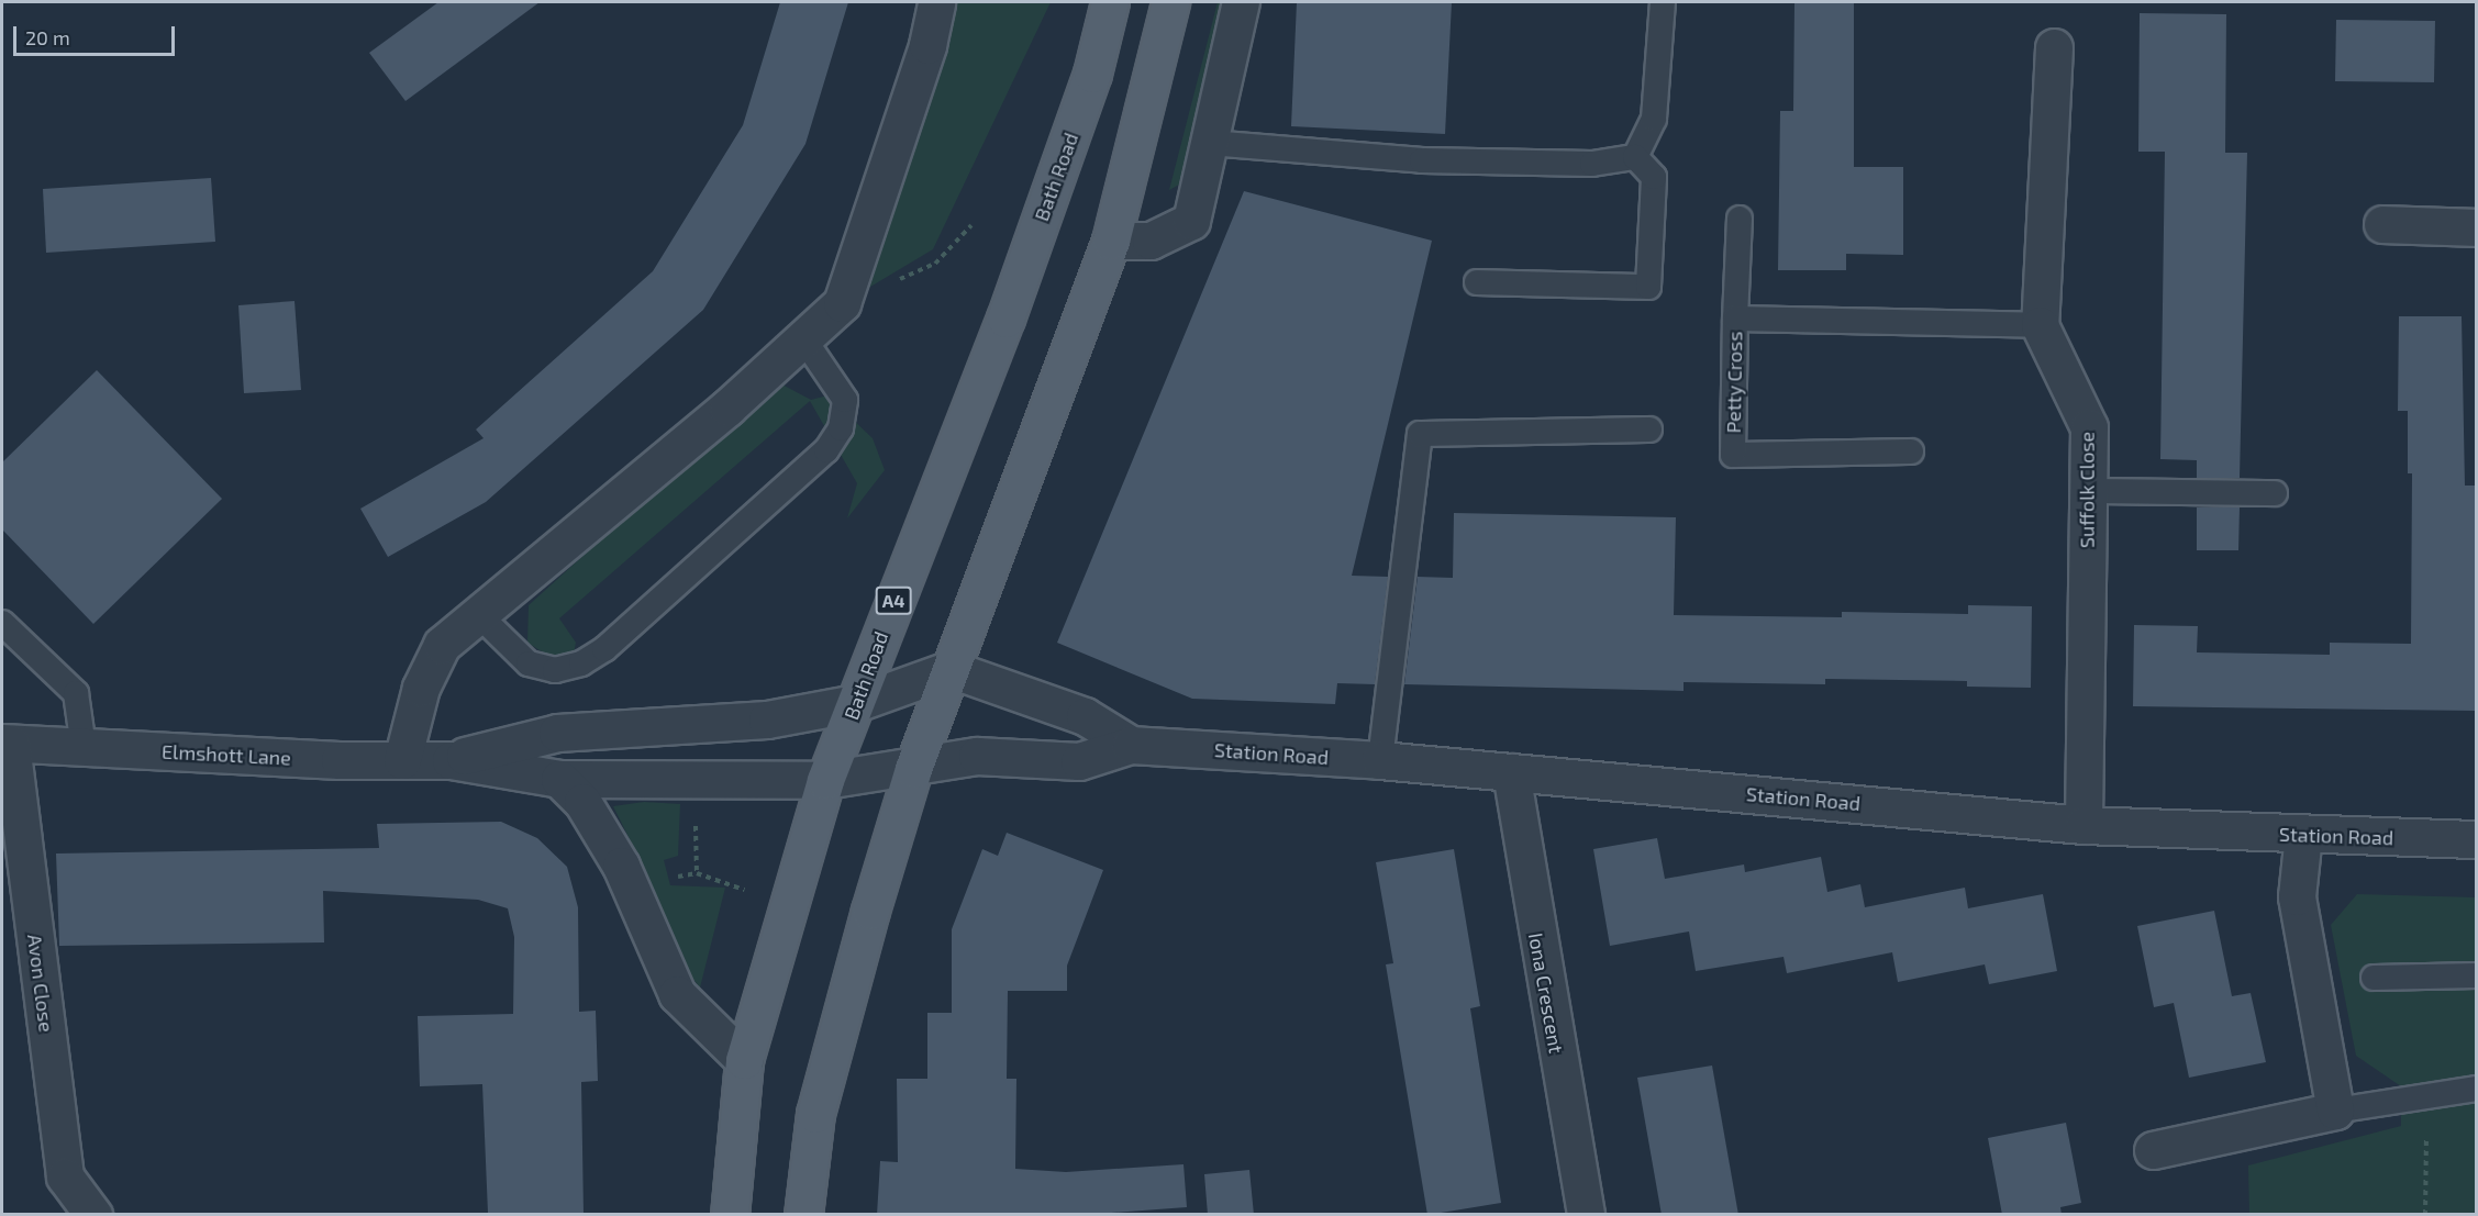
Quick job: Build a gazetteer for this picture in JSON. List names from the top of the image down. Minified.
{"streets":{"main road":["Bath Road","A4"],"street":["Suffolk Close","Station Road","Elmshott Lane","Avon Close","Iona Crescent"],"lane":["Petty Cross"]},"crossings":[["Bath Road","Station Road"],["Bath Road","Elmshott Lane"],["Petty Cross","Suffolk Close"],["Suffolk Close","Station Road"],["Station Road","Elmshott Lane"],["Station Road","Iona Crescent"],["Elmshott Lane","Avon Close"]],"scale_bar":"20 m"}
